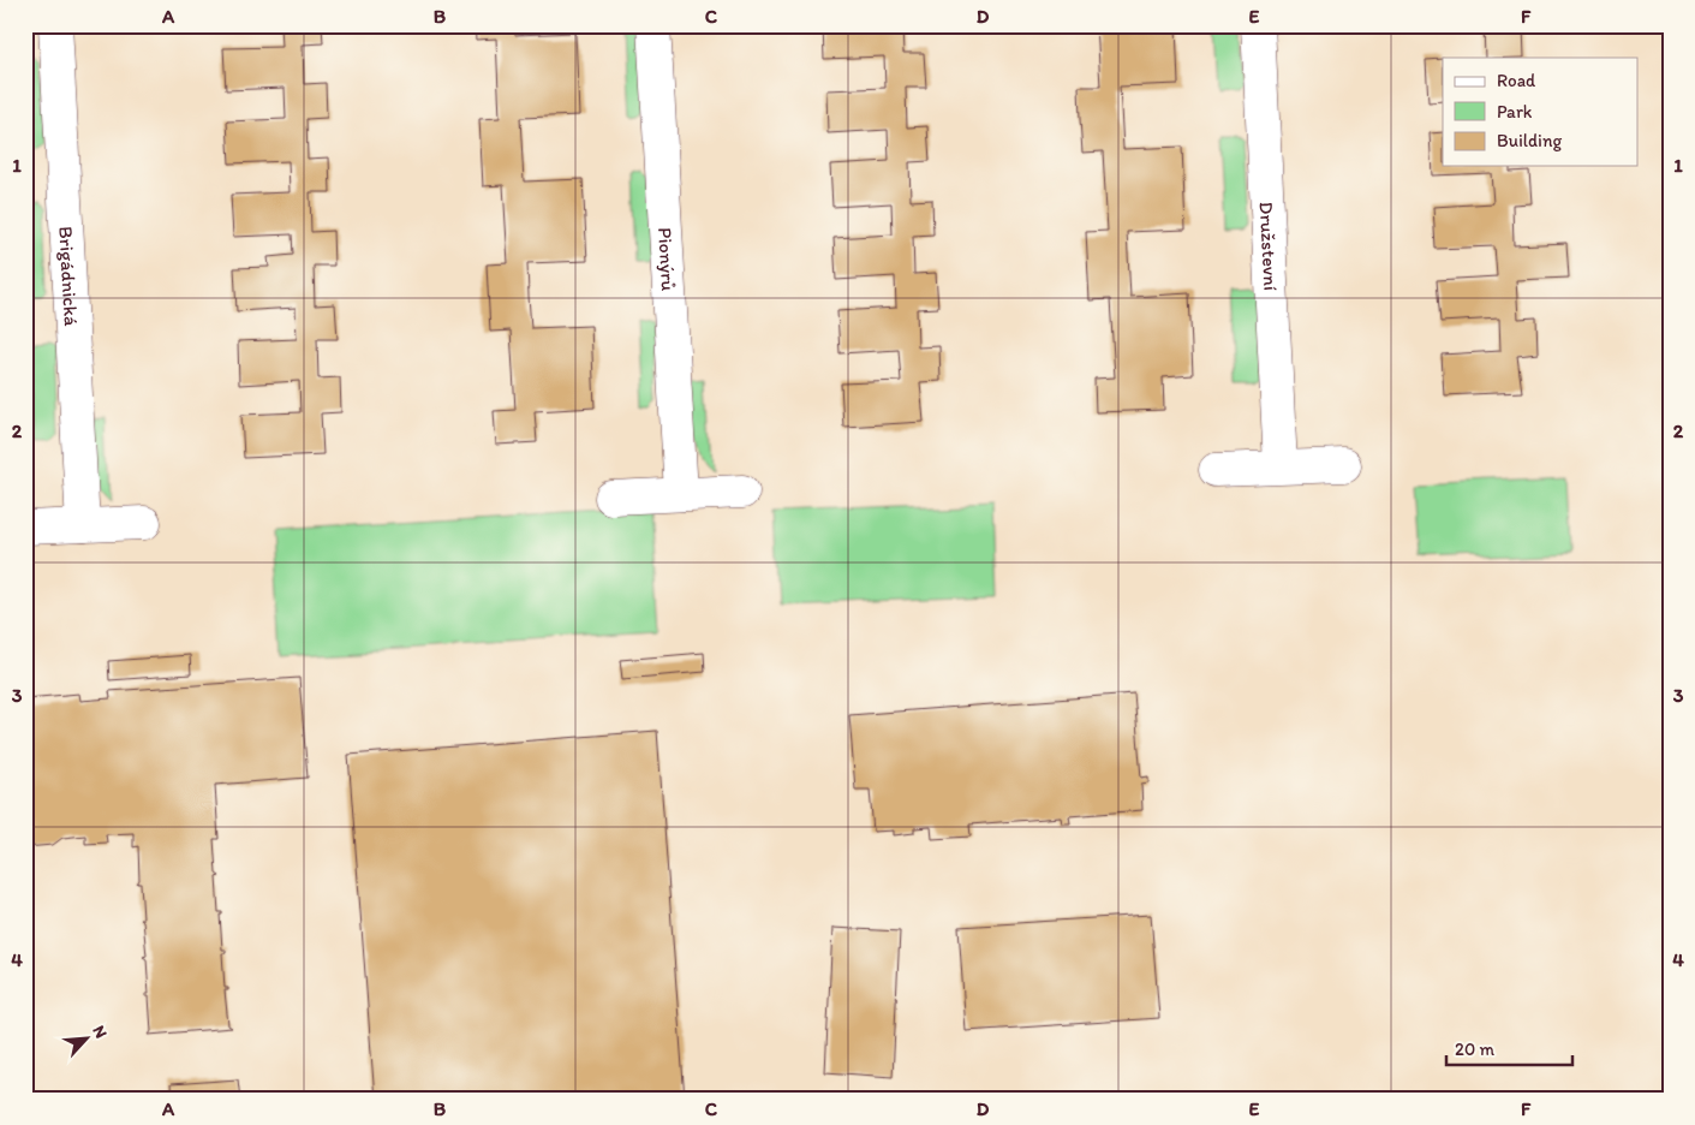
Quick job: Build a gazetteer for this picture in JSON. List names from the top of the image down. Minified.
{"streets":{"street":["Družstevní","Pionýrů","Brigádnická"]},"legend":["Road","Park","Building"],"scale_bar":"20 m","north":"top right","grid":{"columns":["A","B","C","D","E","F"],"rows":["1","2","3","4"]}}
